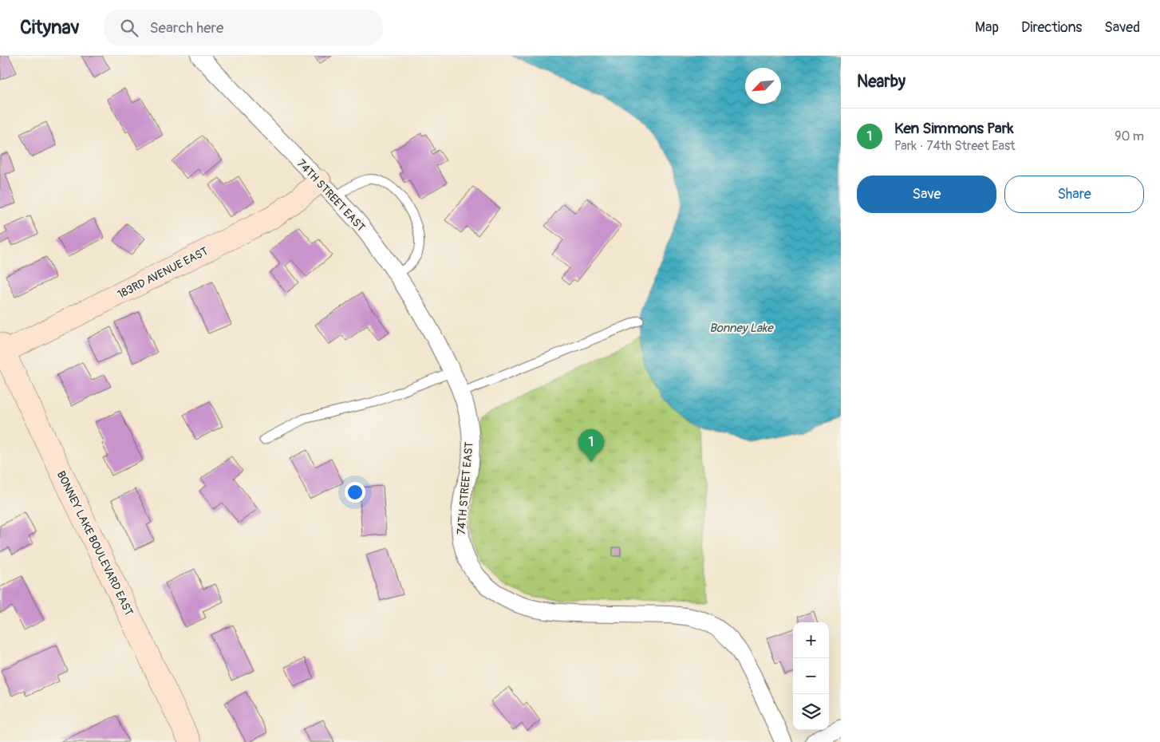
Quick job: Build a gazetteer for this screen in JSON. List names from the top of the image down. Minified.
{"streets":{"street":["74TH STREET EAST","183RD AVENUE EAST","BONNEY LAKE BOULEVARD EAST"]},"crossings":[["74TH STREET EAST","183RD AVENUE EAST"],["183RD AVENUE EAST","BONNEY LAKE BOULEVARD EAST"]],"water":["Bonney Lake"],"north":"bottom left","page":{"header":"Citynav","search":"Search here","nav":["Map","Directions","Saved"],"heading":"Nearby","list":[{"mark":"1","name":"Ken Simmons Park","note":"Park · 74th Street East","value":"90 m"}],"buttons":["Save","Share"],"pins":"1","map_buttons":["+","−"]}}
